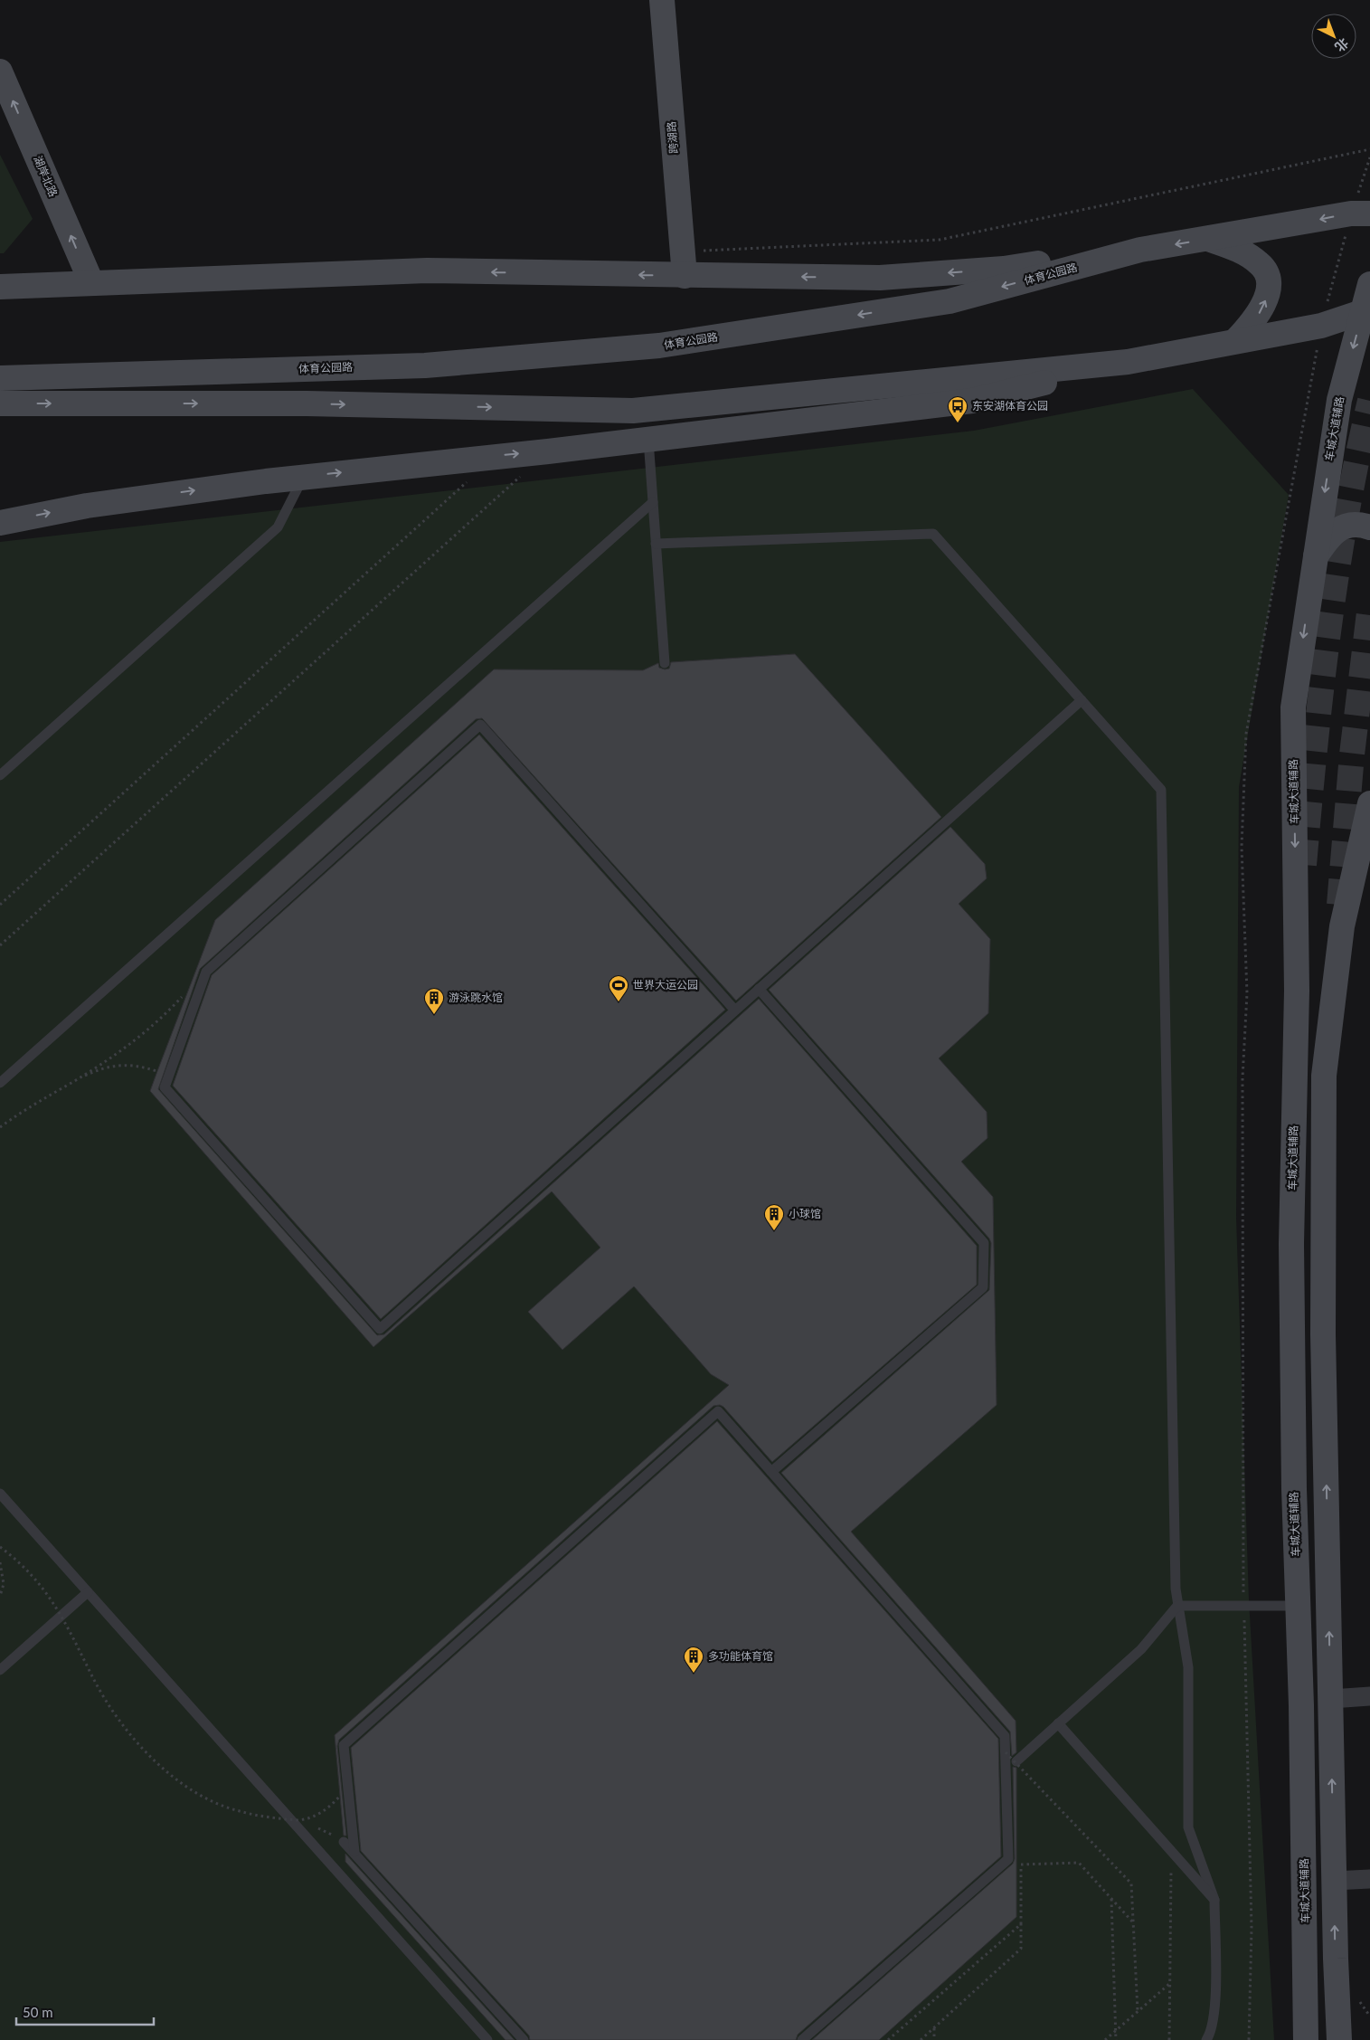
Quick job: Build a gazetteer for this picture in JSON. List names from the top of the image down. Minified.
{"streets":{"main road":["跨湖路","湖岸北路","体育公园路","车城大道辅路"]},"one_way":["湖岸北路"],"places":{"bus stop":["东安湖体育公园"],"sports":["世界大运公园"],"building":["游泳跳水馆","小球馆","多功能体育馆"]},"scale_bar":"50 m","north":"bottom right"}
